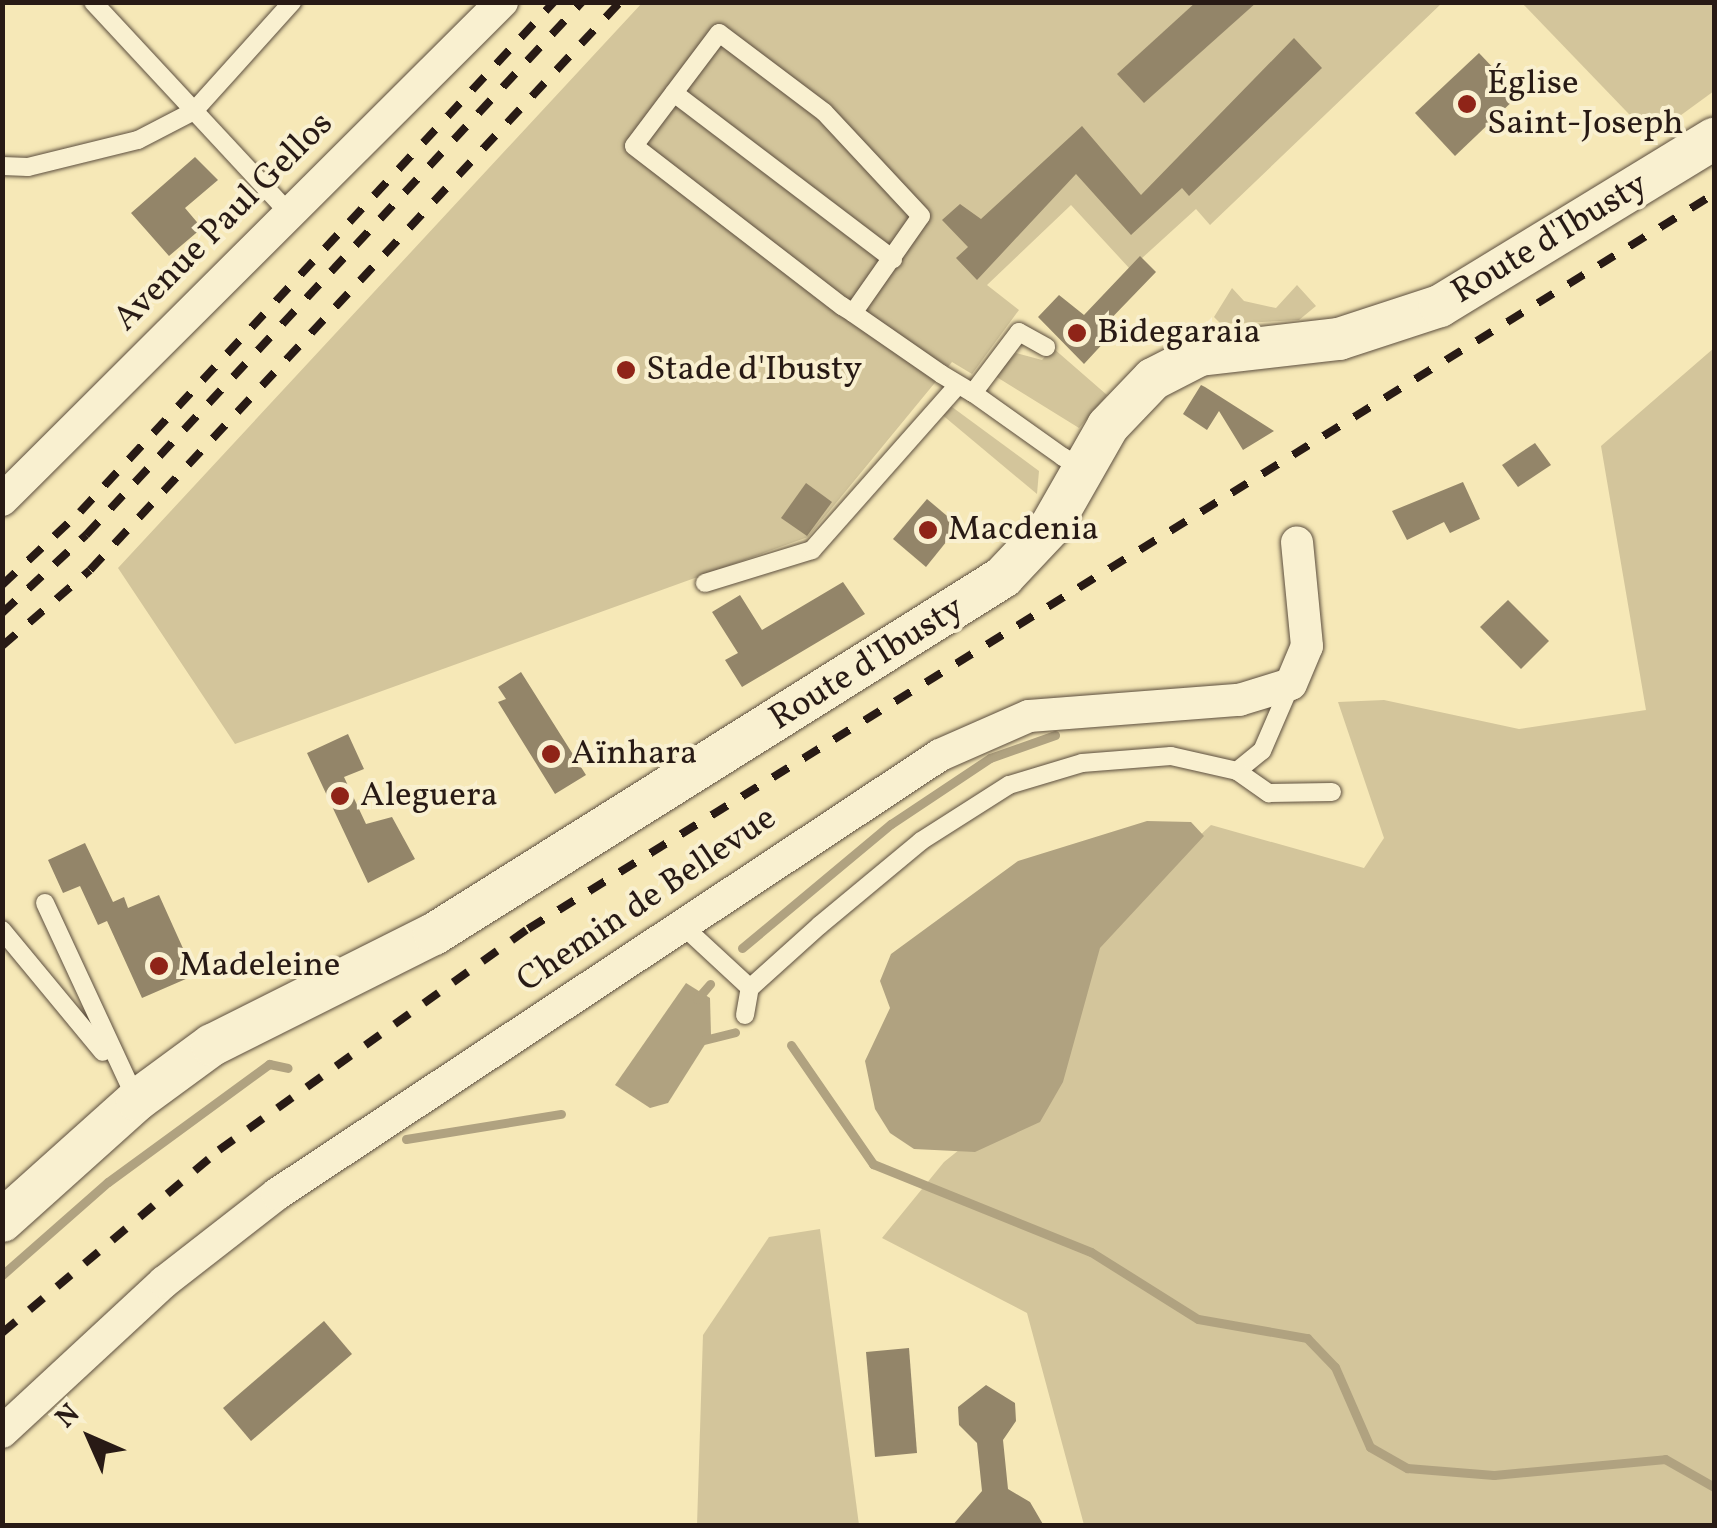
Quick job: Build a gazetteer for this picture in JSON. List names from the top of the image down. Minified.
{"streets":{"street":["Avenue Paul Gellos","Route d'Ibusty","Chemin de Bellevue"]},"places":["Église Saint-Joseph","Bidegaraia","Stade d'Ibusty","Macdenia","Aïnhara","Aleguera","Madeleine"],"north":"top left"}
